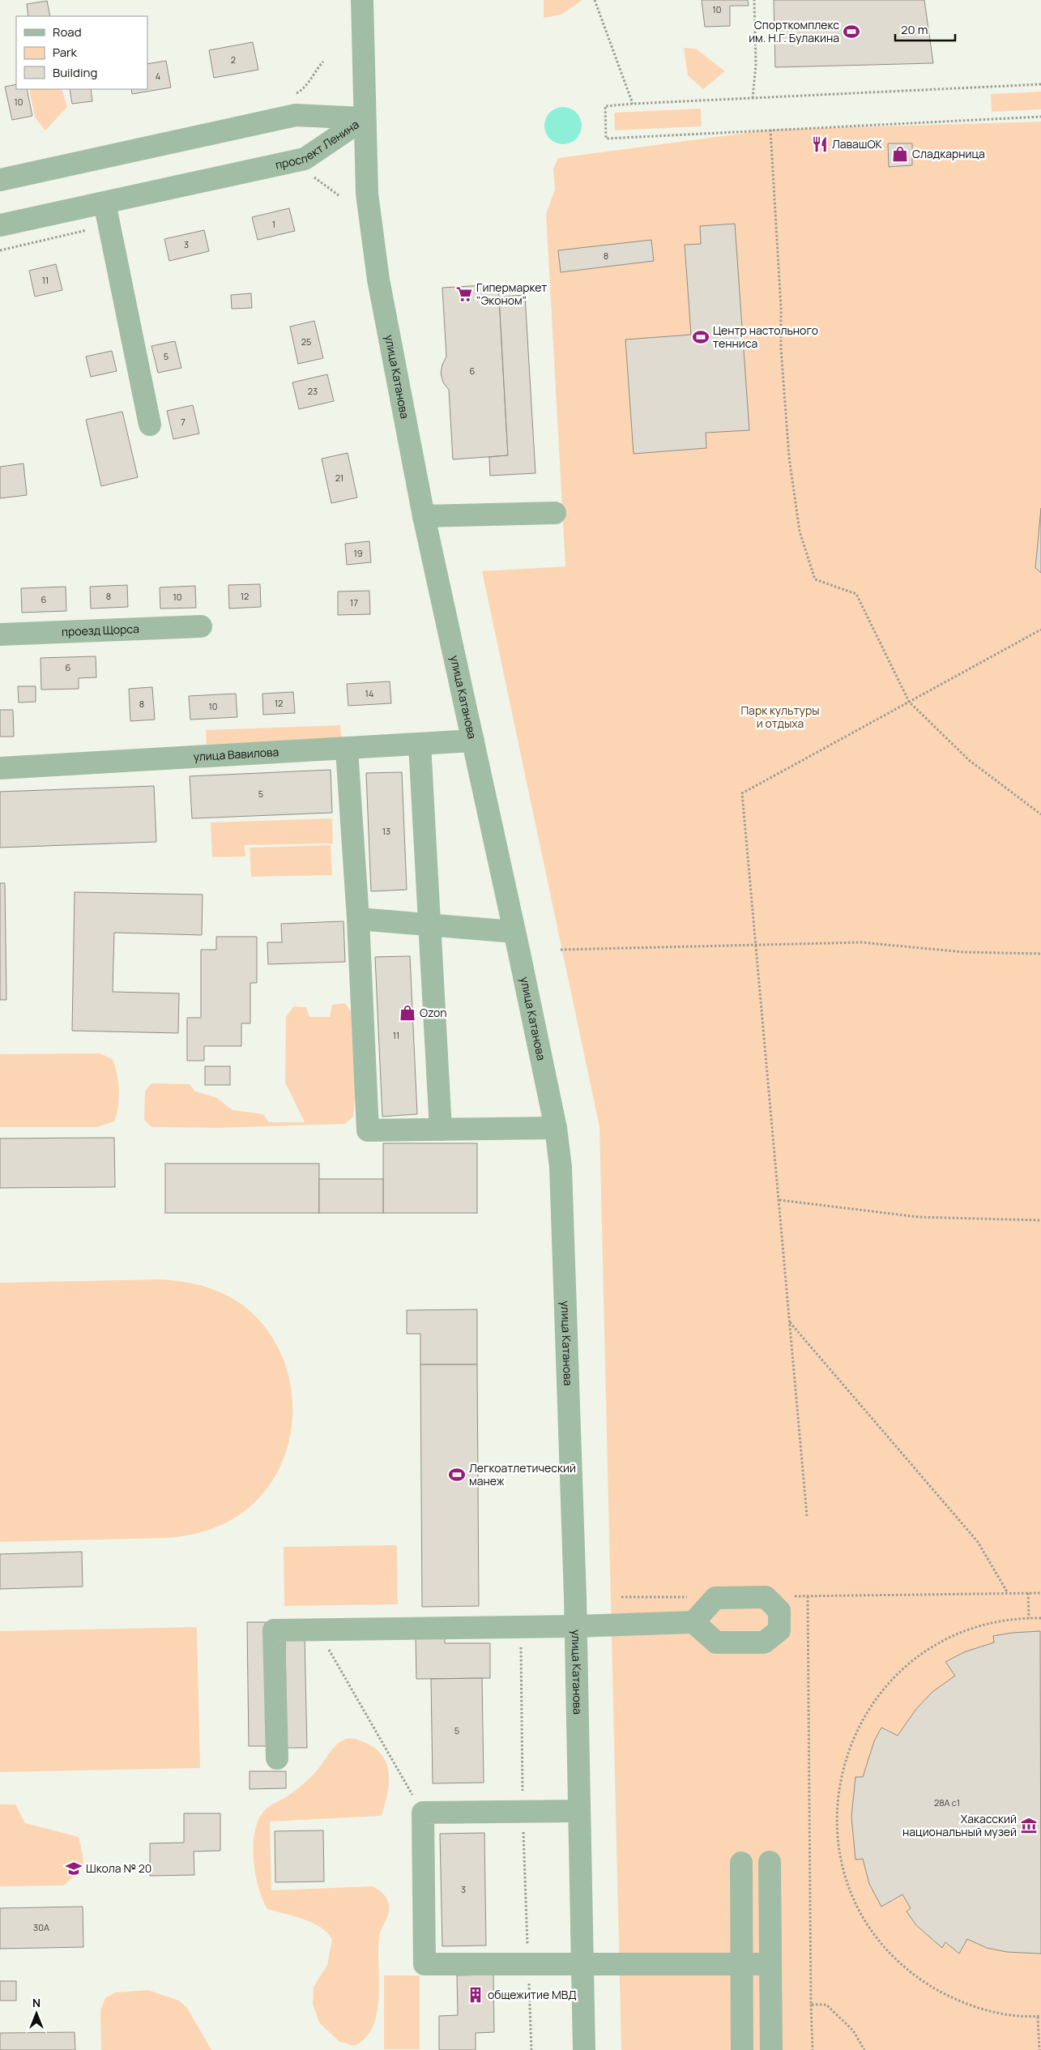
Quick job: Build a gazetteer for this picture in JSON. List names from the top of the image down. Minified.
{"streets":{"street":["проспект Ленина","улица Катанова","проезд Щорса","улица Вавилова"]},"crossings":[["проспект Ленина","улица Катанова"],["улица Катанова","улица Вавилова"]],"parks":["Парк культуры и отдыха"],"places":{"sports":["Спорткомплекс им. Н.Г. Булакина","Центр настольного тенниса","Легкоатлетический манеж"],"restaurant":["ЛавашOK"],"shop":["Сладкарница","Ozon"],"supermarket":["Гипермаркет \"Эконом\""],"museum":["Хакасский национальный музей"],"school or university":["Школа № 20"],"building":["общежитие МВД"]},"house_numbers":["10","2","4","10","1","3","8","11","25","5","6","23","7","21","19","8","12","10","6","17","6","14","12","8","10","5","13","11","5","28А с1","3","30А"],"legend":["Road","Park","Building"],"scale_bar":"20 m","north":"top"}
